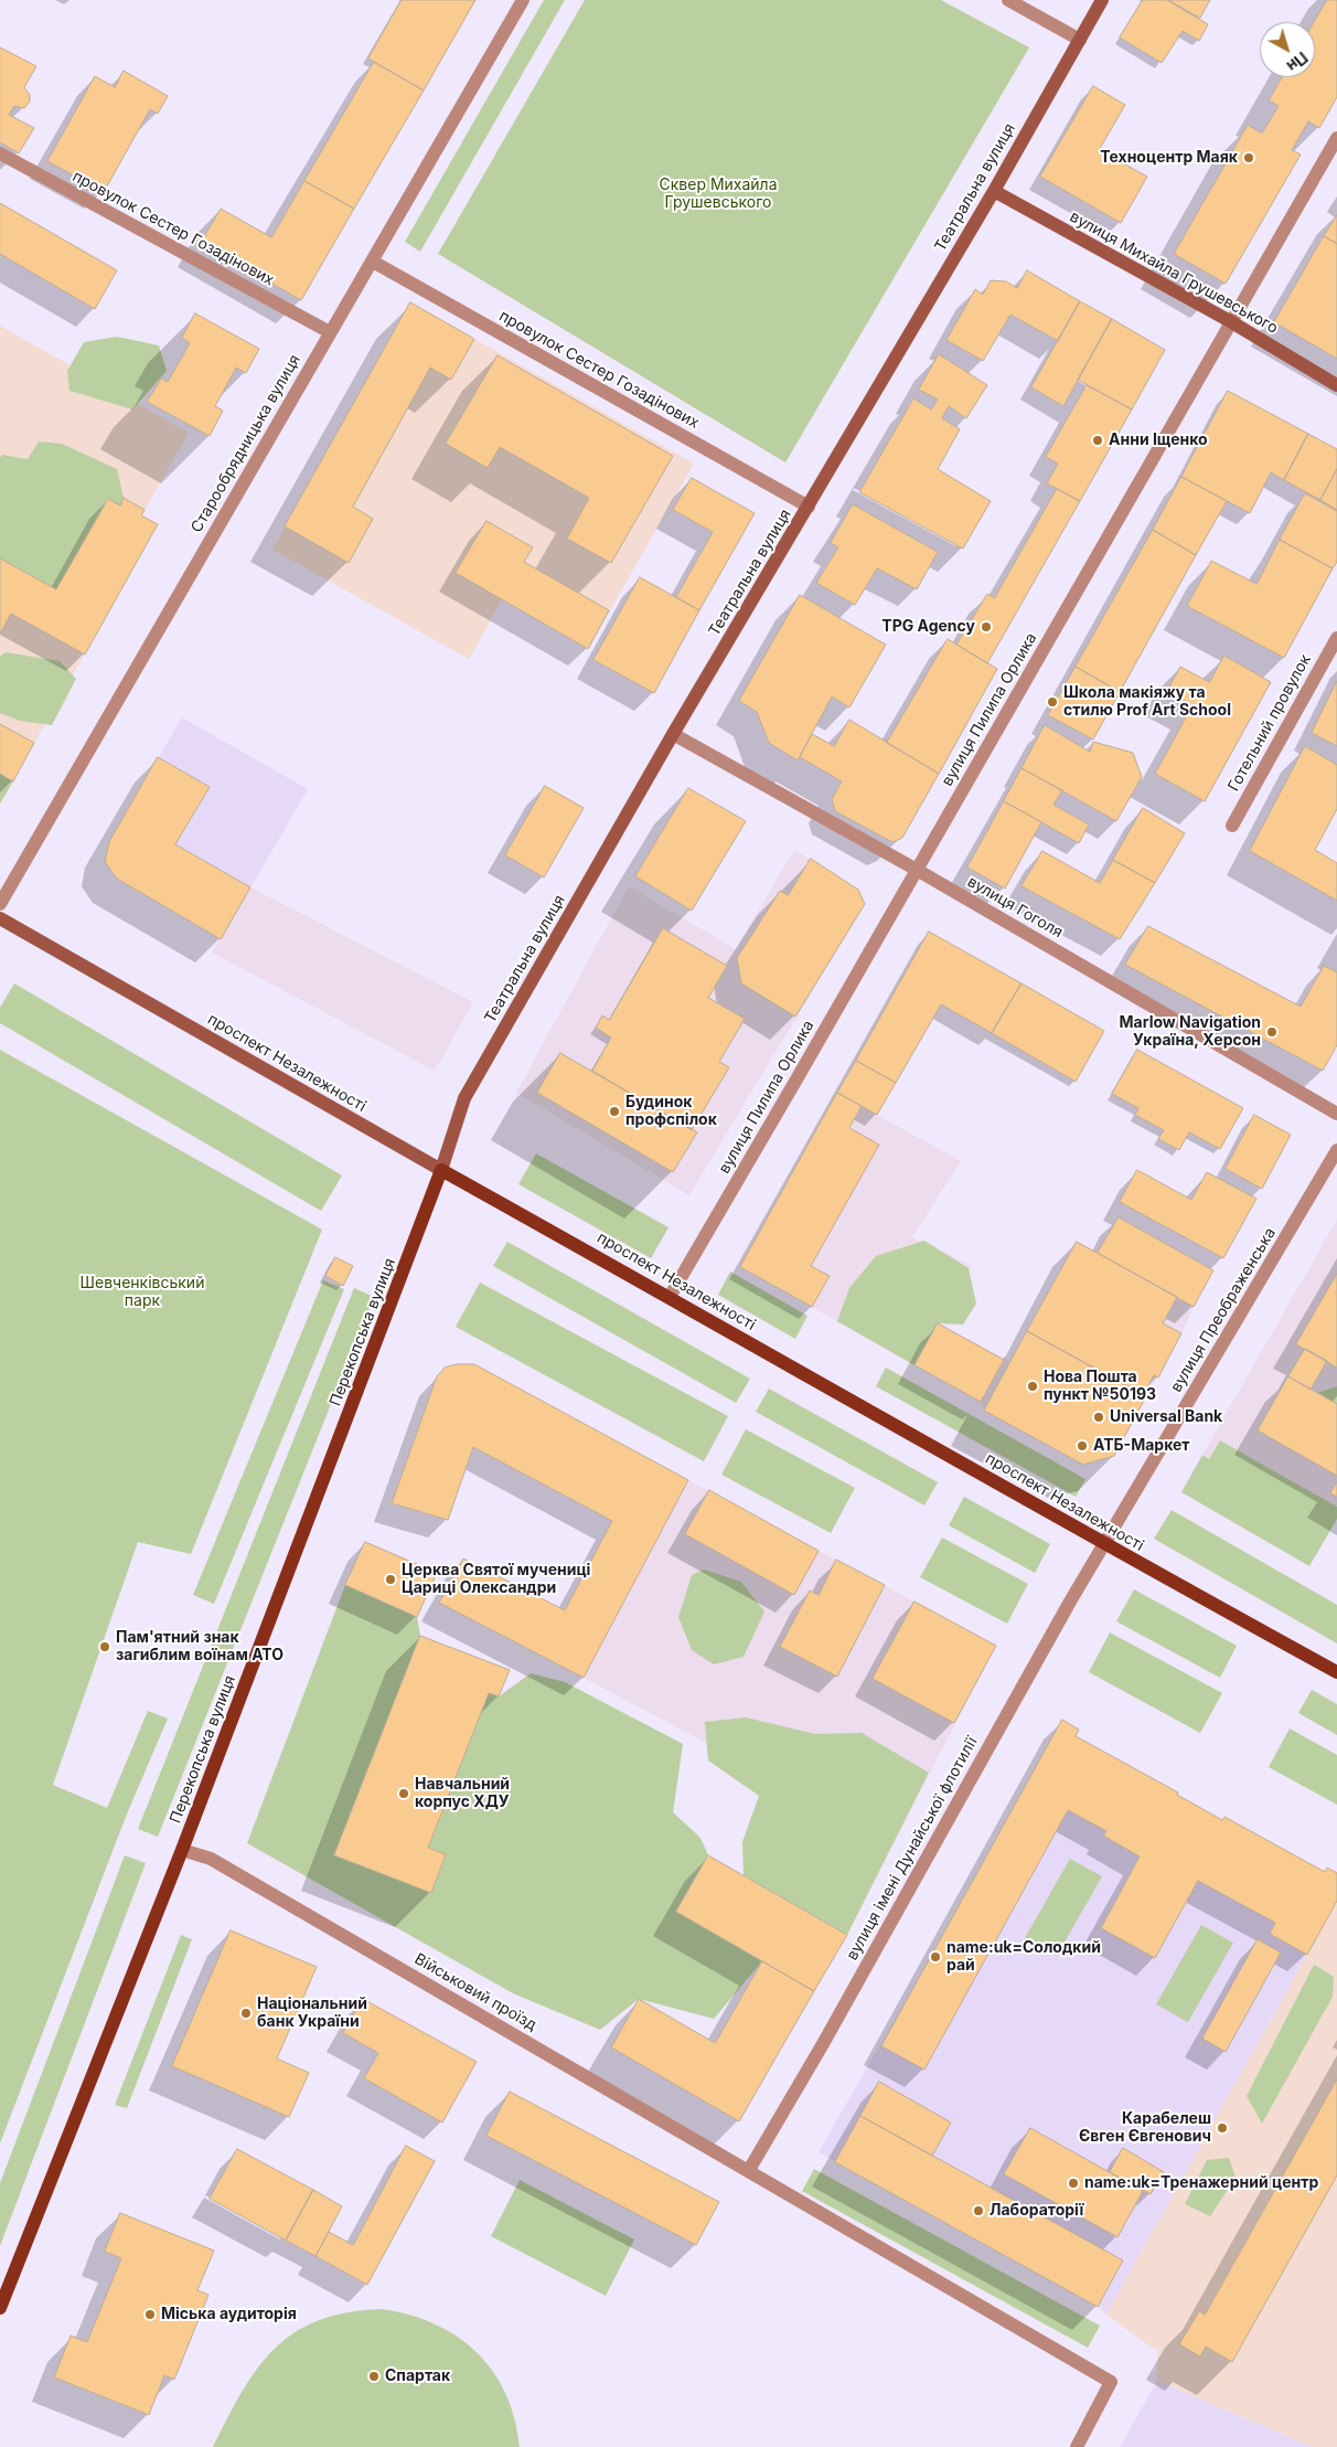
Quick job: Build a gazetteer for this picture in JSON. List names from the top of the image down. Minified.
{"streets":{"main road":["проспект Незалежності","Перекопська вулиця"],"street":["Театральна вулиця","провулок Сестер Гозадінових","вулиця Михайла Грушевського","Старообрядницька вулиця","вулиця Пилипа Орлика","Готельний провулок","вулиця Гоголя","вулиця Преображенська","вулиця імені Дунайської флотилії","Військовий проїзд"]},"crossings":[["Театральна вулиця","провулок Сестер Гозадінових"],["Театральна вулиця","вулиця Михайла Грушевського"],["Театральна вулиця","вулиця Гоголя"],["Театральна вулиця","проспект Незалежності"],["Театральна вулиця","Перекопська вулиця"],["провулок Сестер Гозадінових","Старообрядницька вулиця"],["вулиця Михайла Грушевського","вулиця Пилипа Орлика"],["вулиця Пилипа Орлика","вулиця Гоголя"],["вулиця Пилипа Орлика","проспект Незалежності"],["проспект Незалежності","вулиця Преображенська"],["проспект Незалежності","Перекопська вулиця"],["проспект Незалежності","вулиця імені Дунайської флотилії"],["вулиця Преображенська","вулиця імені Дунайської флотилії"],["Перекопська вулиця","Військовий проїзд"],["вулиця імені Дунайської флотилії","Військовий проїзд"]],"parks":["Сквер Михайла Грушевського","Шевченківський парк"],"places":["Техноцентр Маяк","Анни Іщенко","TPG Agency","Школа макіяжу та стилю Prof Art School","Marlow Navigation Україна, Херсон","Будинок профспілок","Нова Пошта пункт №50193","Universal Bank","АТБ-Маркет","Церква Святої мучениці Цариці Олександри","Пам'ятний знак загиблим воїнам АТО","Навчальний корпус ХДУ","name:uk=Солодкий рай","Національний банк України","Карабелеш Євген Євгенович","name:uk=Тренажерний центр","Лабораторії","Міська аудиторія","Спартак"],"north":"bottom right"}
